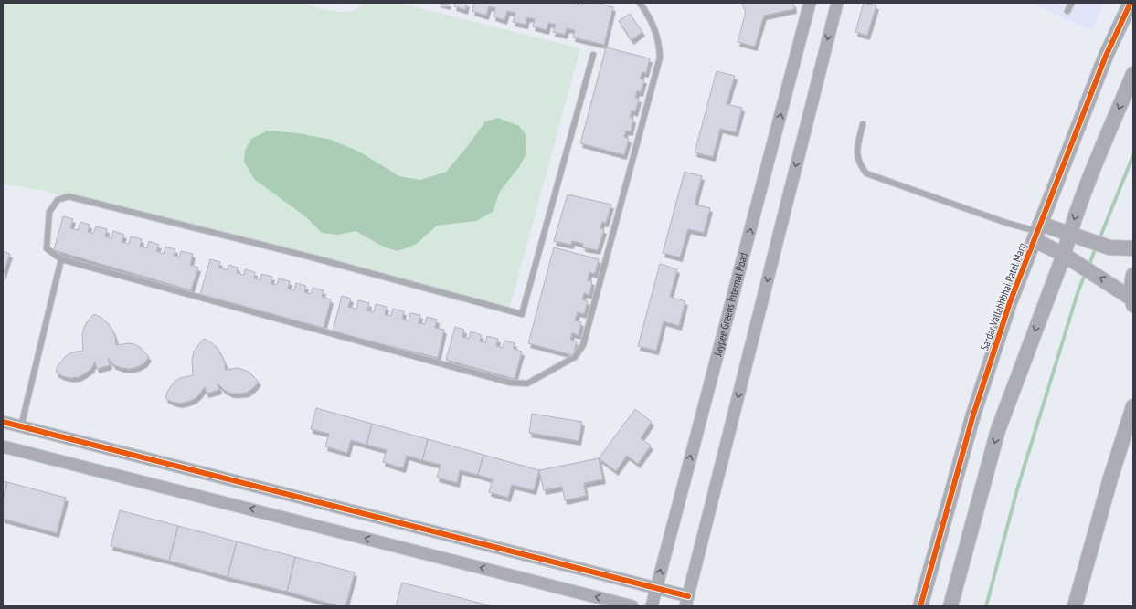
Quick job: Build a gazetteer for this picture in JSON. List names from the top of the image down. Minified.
{"streets":{"street":["Sardar Vallabhbhai Patel Marg","Jaypee Greens Internal Road"]}}
